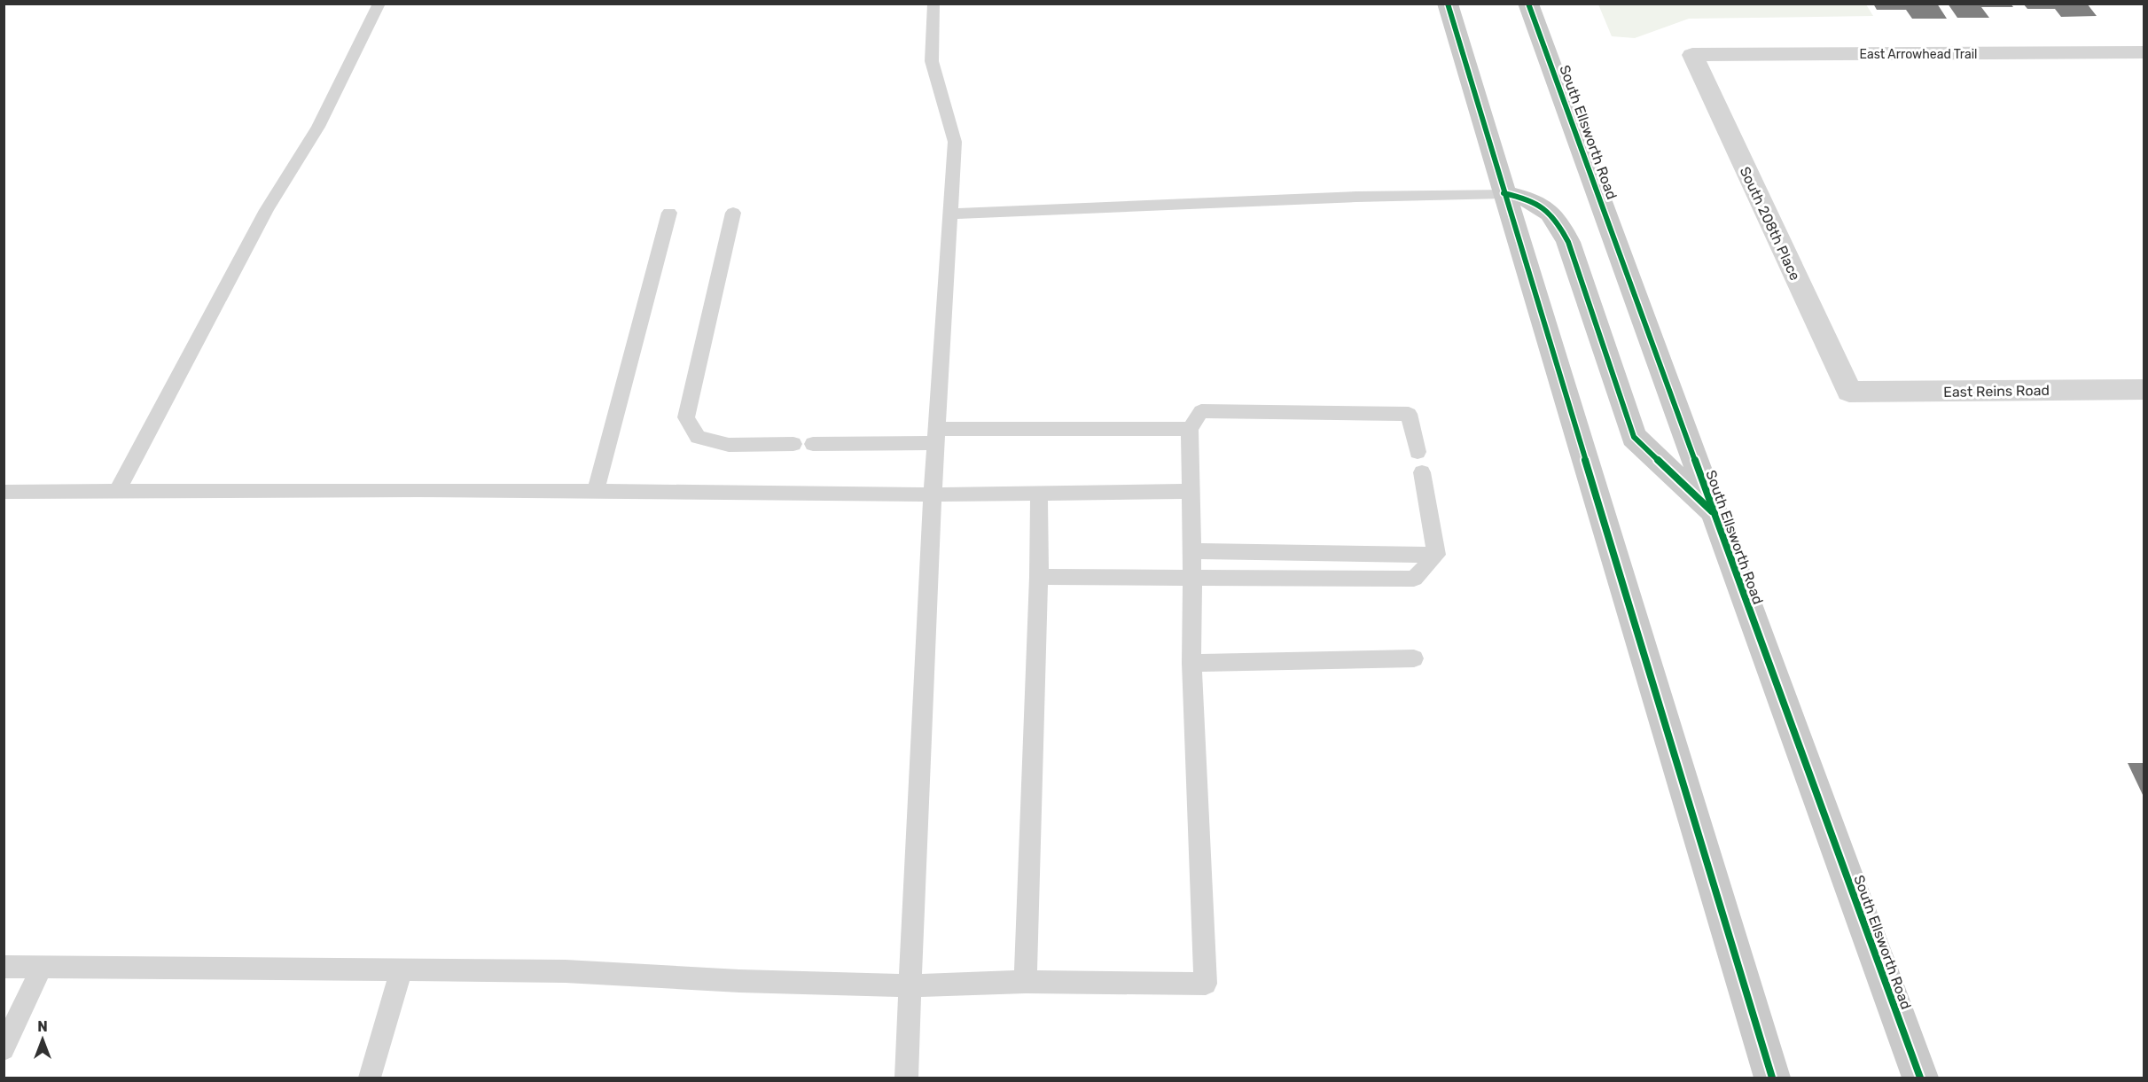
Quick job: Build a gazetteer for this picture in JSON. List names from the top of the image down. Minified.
{"streets":{"main road":["South Ellsworth Road"],"street":["East Arrowhead Trail","South 208th Place","East Reins Road"]},"crossings":[["East Arrowhead Trail","South 208th Place"],["South 208th Place","East Reins Road"]],"north":"top"}
